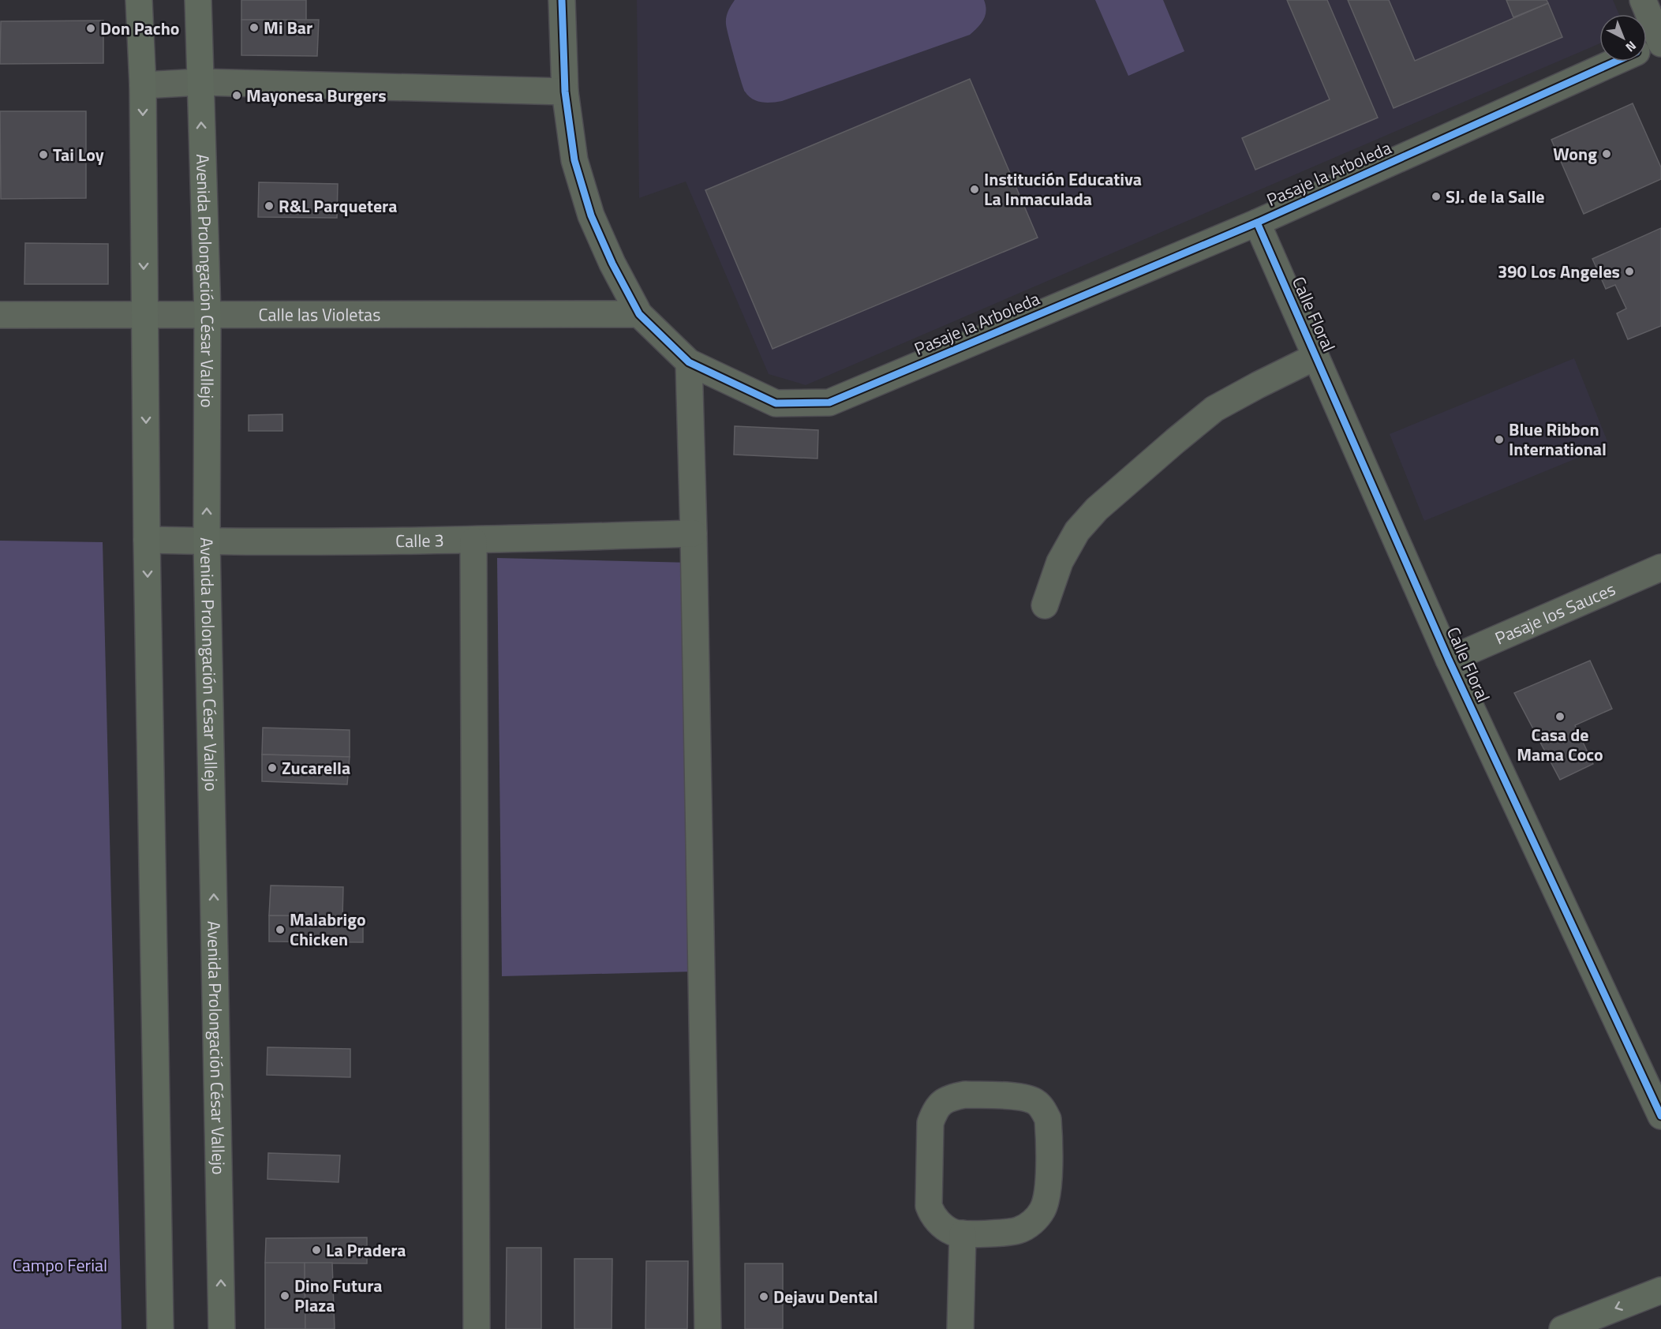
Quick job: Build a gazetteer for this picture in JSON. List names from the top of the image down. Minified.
{"streets":{"main road":["Avenida Prolongación César Vallejo"],"street":["Pasaje la Arboleda","Calle las Violetas","Calle Floral","Calle 3","Pasaje los Sauces"]},"crossings":[["Pasaje la Arboleda","Calle las Violetas"],["Pasaje la Arboleda","Calle Floral"],["Avenida Prolongación César Vallejo","Calle las Violetas"],["Avenida Prolongación César Vallejo","Calle 3"],["Calle Floral","Pasaje los Sauces"]],"parks":["Campo Ferial"],"places":["Mi Bar","Don Pacho","Mayonesa Burgers","Wong","Tai Loy","Institución Educativa La Inmaculada","SJ. de la Salle","R&L Parquetera","390 Los Angeles","Blue Ribbon International","Casa de Mama Coco","Zucarella","Malabrigo Chicken","La Pradera","Dino Futura Plaza","Dejavu Dental"],"north":"bottom right"}
